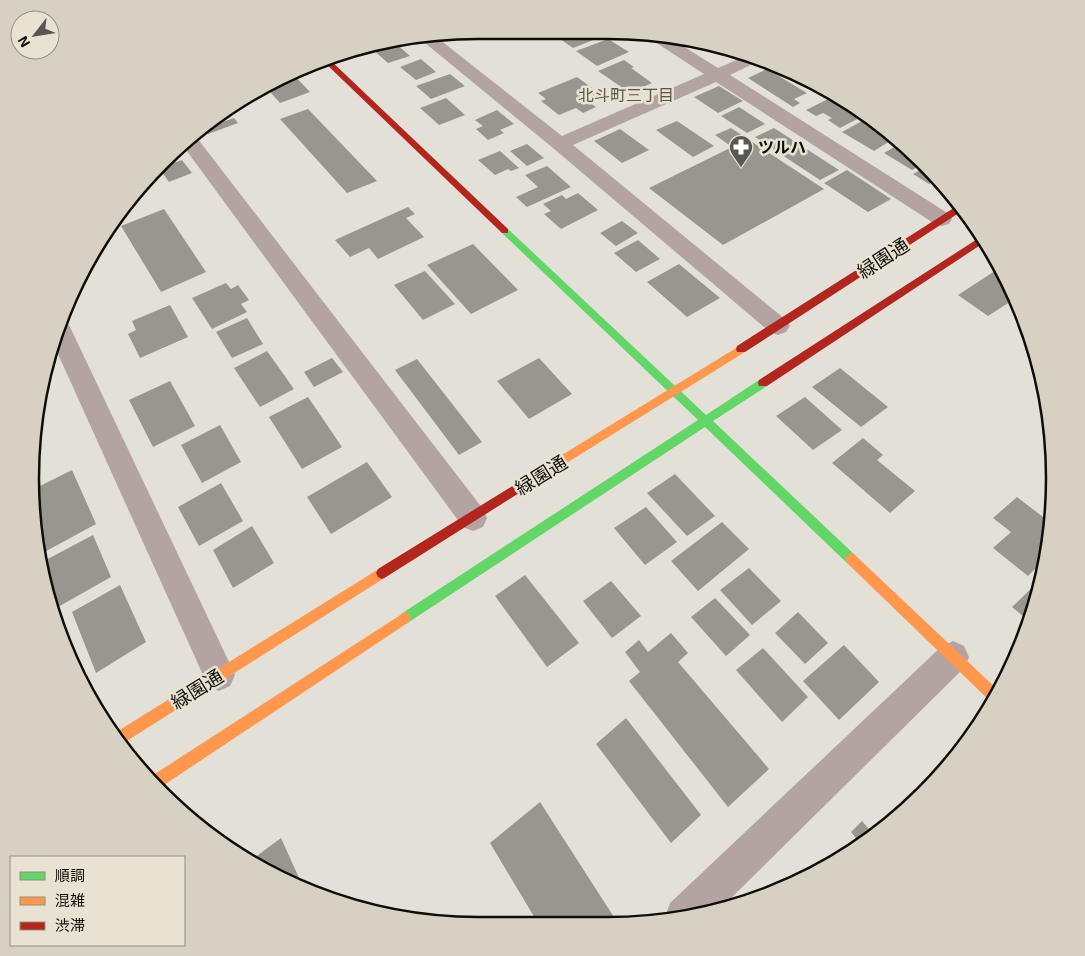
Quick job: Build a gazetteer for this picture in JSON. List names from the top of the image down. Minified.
{"streets":{"street":["緑園通"]},"districts":["北斗町三丁目"],"places":{"pharmacy":["ツルハ"]},"legend":["順調","混雑","渋滞"],"north":"bottom left"}
